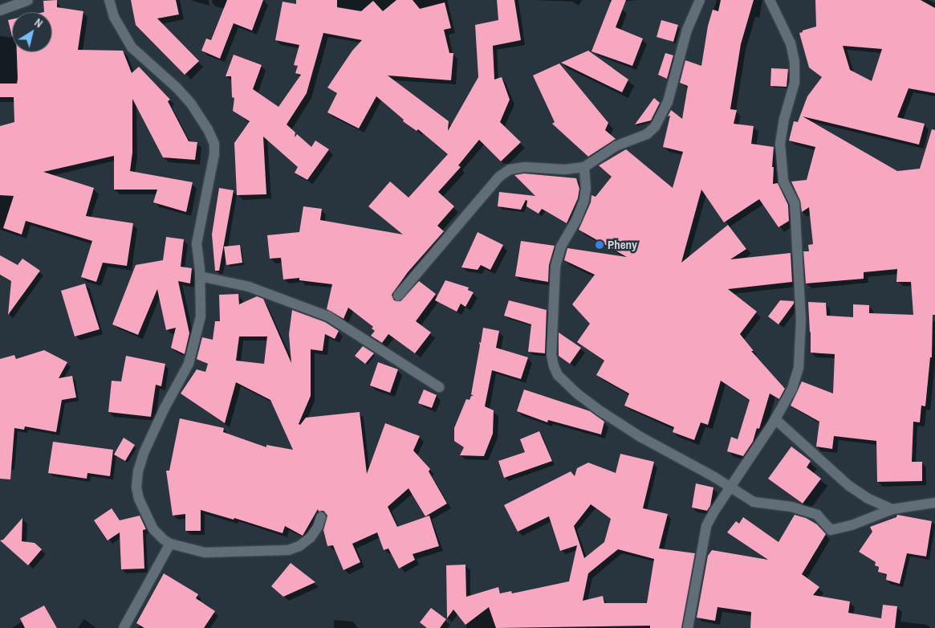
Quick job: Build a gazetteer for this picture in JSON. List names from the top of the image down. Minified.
{"places":["Pheny"],"north":"top right"}
